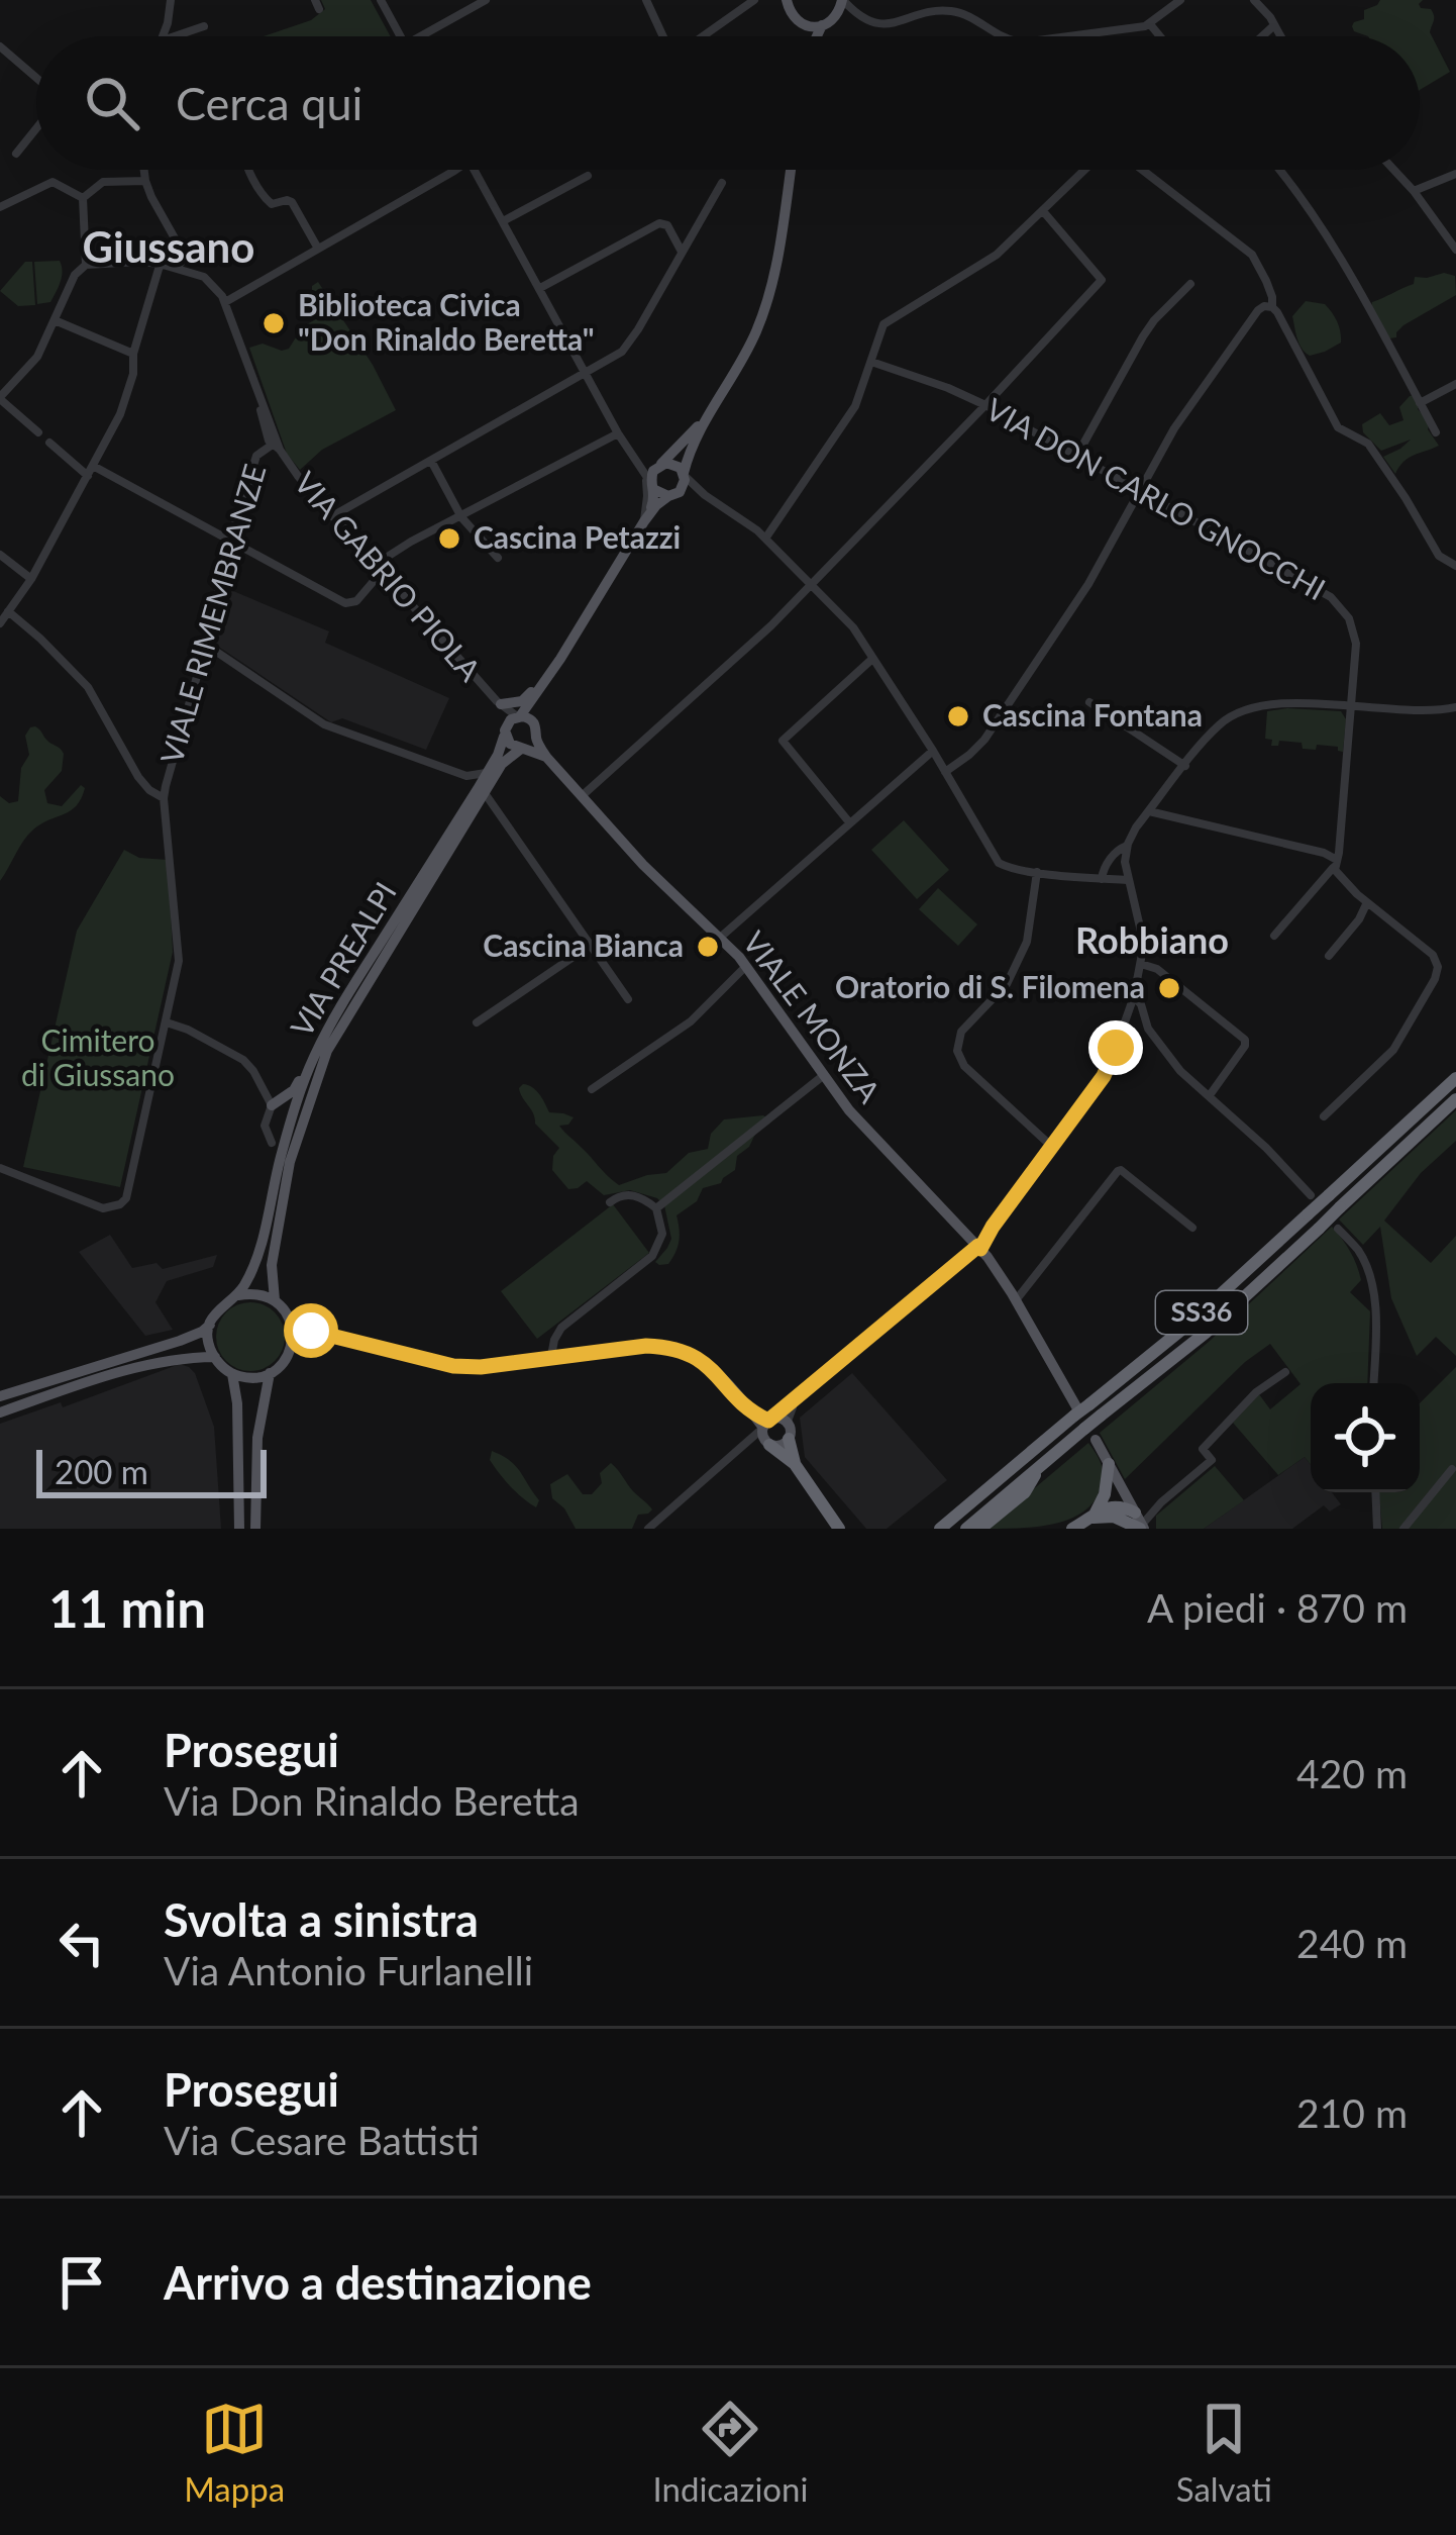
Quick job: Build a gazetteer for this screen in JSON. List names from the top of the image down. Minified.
{"streets":{"highway":["SS36"],"main road":["VIA PREALPI","VIALE MONZA"],"street":["VIA DON CARLO GNOCCHI","VIA GABRIO PIOLA","VIALE RIMEMBRANZE"]},"crossings":[["VIA GABRIO PIOLA","VIALE RIMEMBRANZE"],["VIA GABRIO PIOLA","VIA PREALPI"],["VIA GABRIO PIOLA","VIALE MONZA"],["VIA PREALPI","VIALE MONZA"],["VIALE MONZA","SS36"]],"districts":["Giussano","Robbiano"],"parks":["Cimitero di Giussano"],"places":["Biblioteca Civica \"Don Rinaldo Beretta\"","Cascina Petazzi","Cascina Fontana","Cascina Bianca","Oratorio di S. Filomena"],"scale_bar":"200 m","page":{"search":"Cerca qui","scale":"200 m","heading":["11 min","A piedi · 870 m"],"list":[["Prosegui","Via Don Rinaldo Beretta","420 m"],["Svolta a sinistra","Via Antonio Furlanelli","240 m"],["Prosegui","Via Cesare Battisti","210 m"],"Arrivo a destinazione"],"nav":["Mappa","Indicazioni","Salvati"]}}
